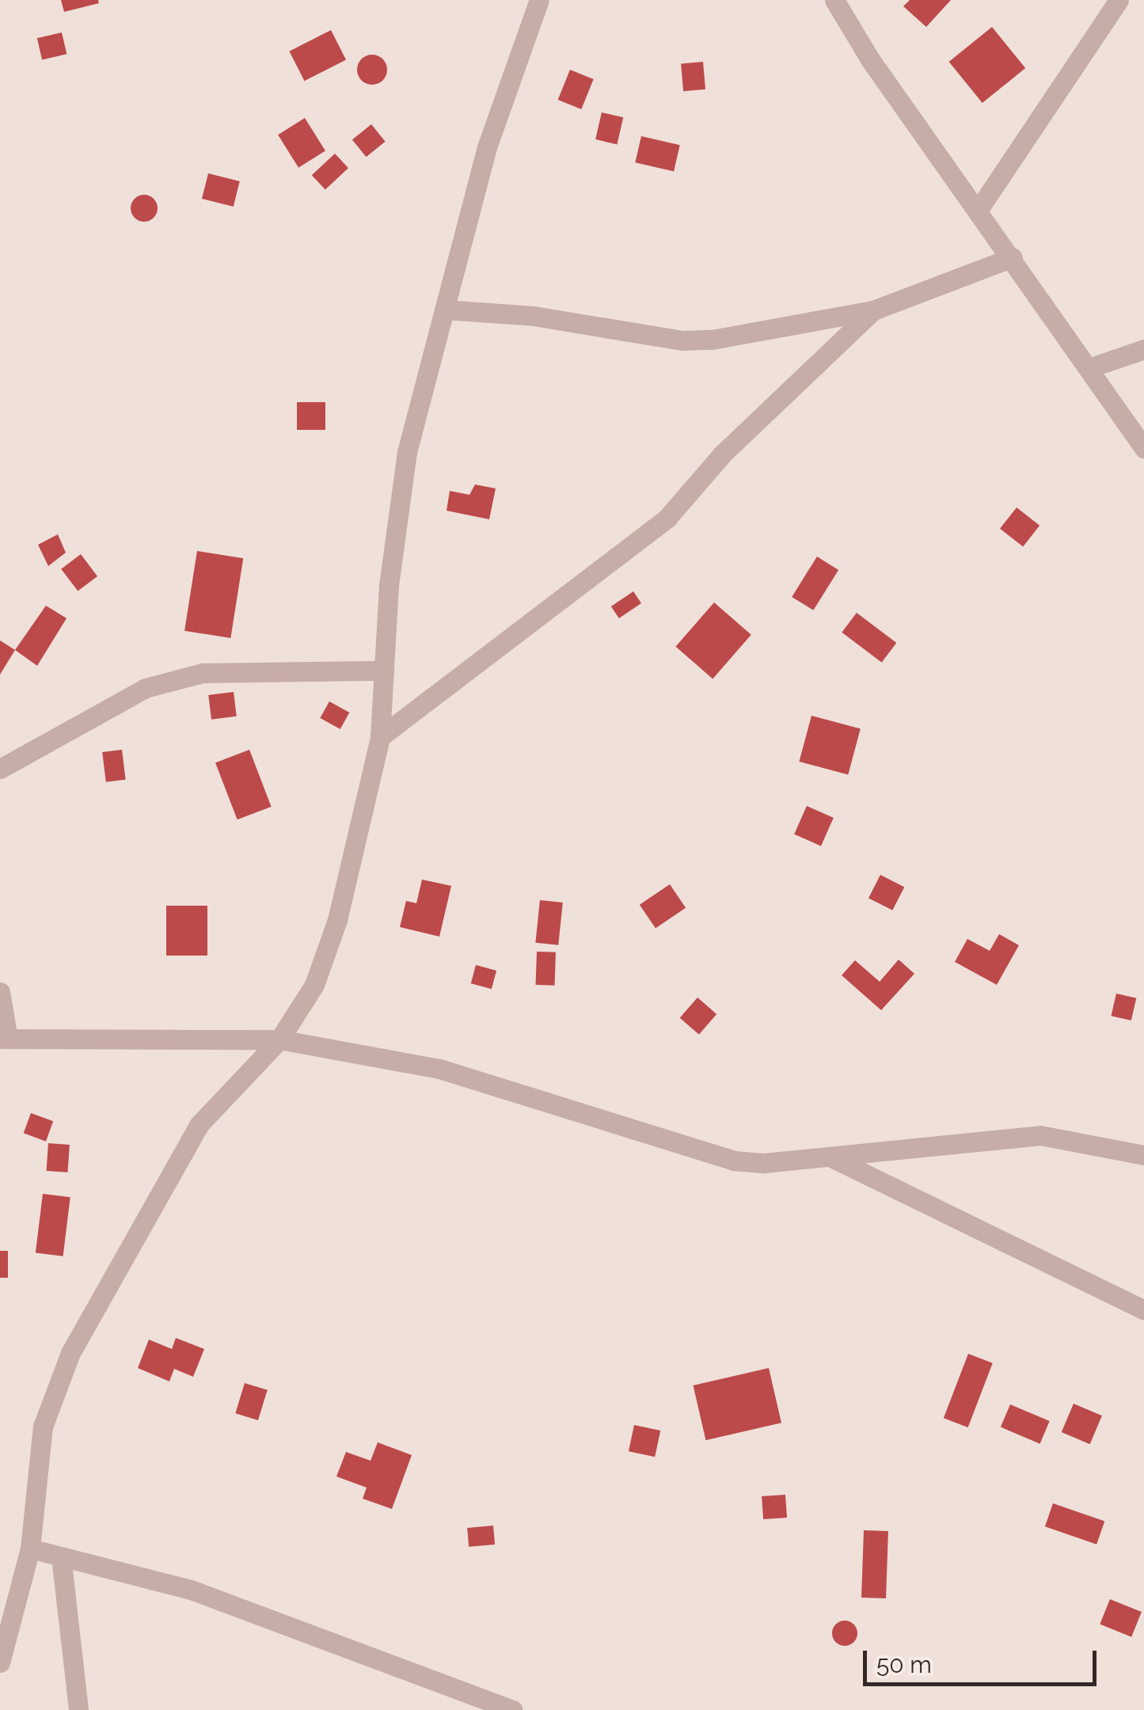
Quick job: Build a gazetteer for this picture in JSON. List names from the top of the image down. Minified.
{"scale_bar":"50 m"}
